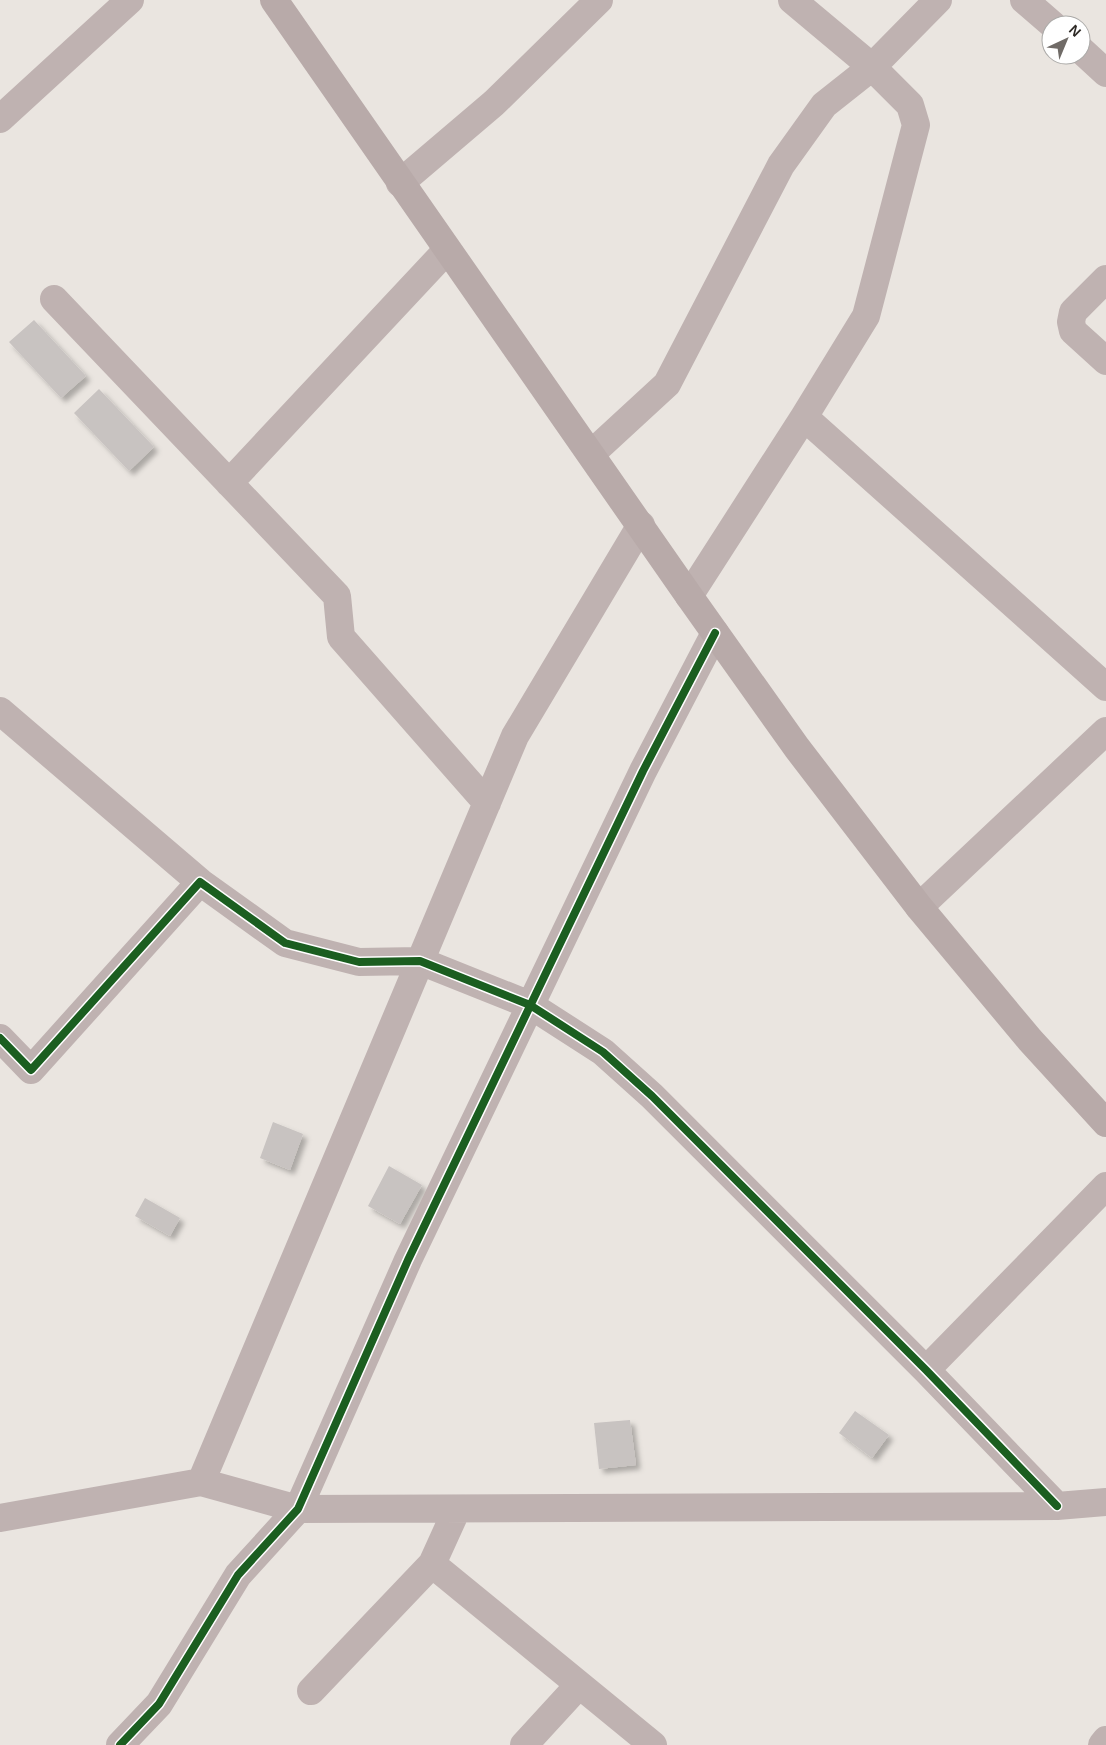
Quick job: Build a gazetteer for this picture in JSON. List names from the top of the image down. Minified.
{"north":"top right"}
